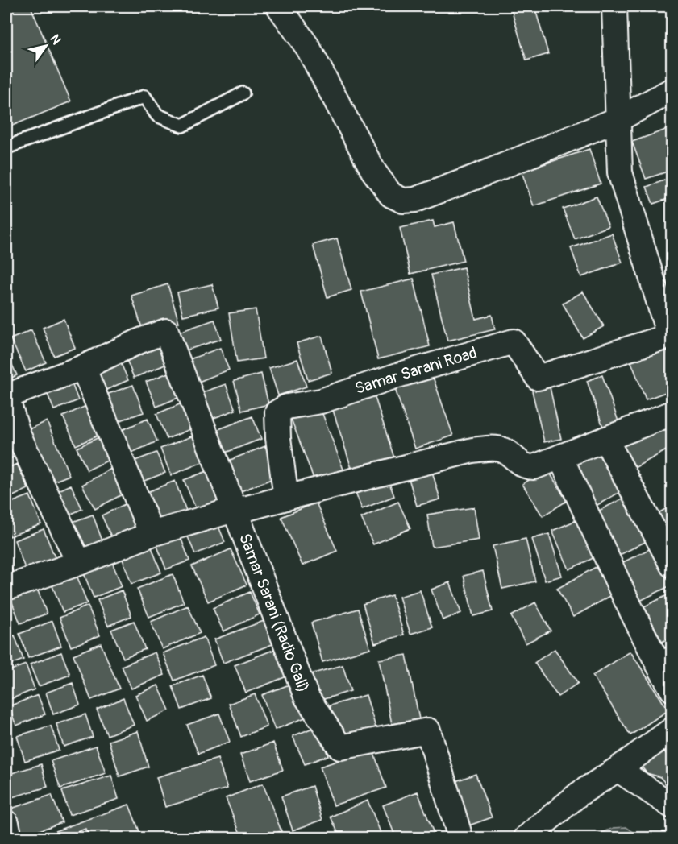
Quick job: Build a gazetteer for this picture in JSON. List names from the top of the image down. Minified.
{"streets":{"street":["Samar Sarani Road","Samar Sarani (Radio Gali)"]},"north":"top right"}
